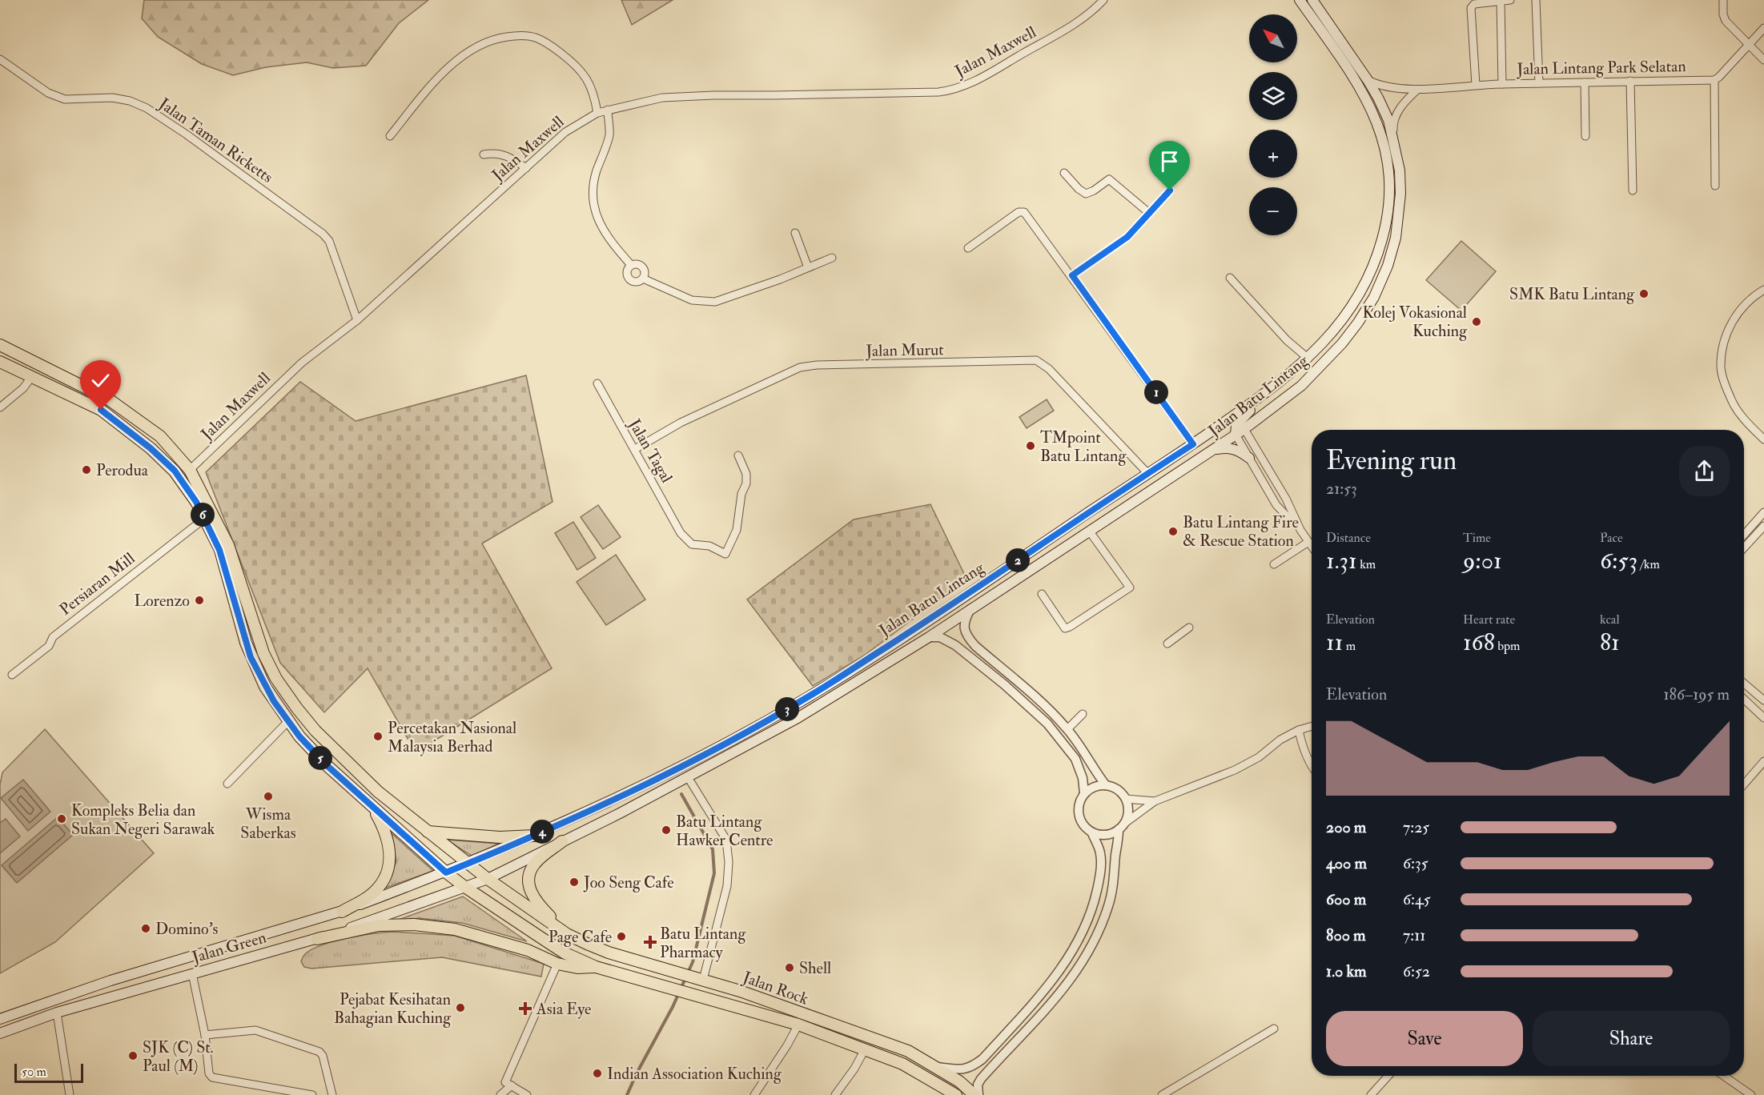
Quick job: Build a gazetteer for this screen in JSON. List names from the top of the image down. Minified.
{"streets":{"main road":["Jalan Batu Lintang","Jalan Green","Jalan Rock"],"street":["Jalan Maxwell","Jalan Lintang Park Selatan","Jalan Taman Ricketts","Jalan Murut","Jalan Tagal","Persiaran Mill"]},"crossings":[["Jalan Maxwell","Jalan Taman Ricketts"],["Jalan Maxwell","Jalan Rock"],["Jalan Lintang Park Selatan","Jalan Batu Lintang"],["Jalan Murut","Jalan Batu Lintang"],["Jalan Murut","Jalan Tagal"],["Jalan Batu Lintang","Jalan Green"],["Jalan Batu Lintang","Jalan Rock"],["Persiaran Mill","Jalan Rock"],["Jalan Green","Jalan Rock"]],"places":{"other":["SMK Batu Lintang","Kolej Vokasional Kuching","TMpoint Batu Lintang","Perodua","Batu Lintang Fire & Rescue Station","Lorenzo","Percetakan Nasional Malaysia Berhad","Wisma Saberkas","Kompleks Belia dan Sukan Negeri Sarawak","Batu Lintang Hawker Centre","Joo Seng Cafe","Domino's","Page Cafe","Shell","Pejabat Kesihatan Bahagian Kuching","SJK (C) St. Paul (M)","Indian Association Kuching"],"health":["Batu Lintang Pharmacy","Asia Eye"]},"scale_bar":"50 m","north":"top left","page":{"map_buttons":["+","−"],"pins":["1","6","2","3","5","4"],"heading":["Evening run","21:53"],"stats":[["Distance","1.31 km"],["Time","9:01"],["Pace","6:53 /km"],["Elevation","11 m"],["Heart rate","168 bpm"],["kcal","81"]],"chart":["Elevation","186–195 m"],"list":[{"name":"200 m","note":"7:25"},{"name":"400 m","note":"6:35"},{"name":"600 m","note":"6:45"},{"name":"800 m","note":"7:11"},{"name":"1.0 km","note":"6:52"}],"buttons":["Save","Share"],"scale":"50 m"}}
